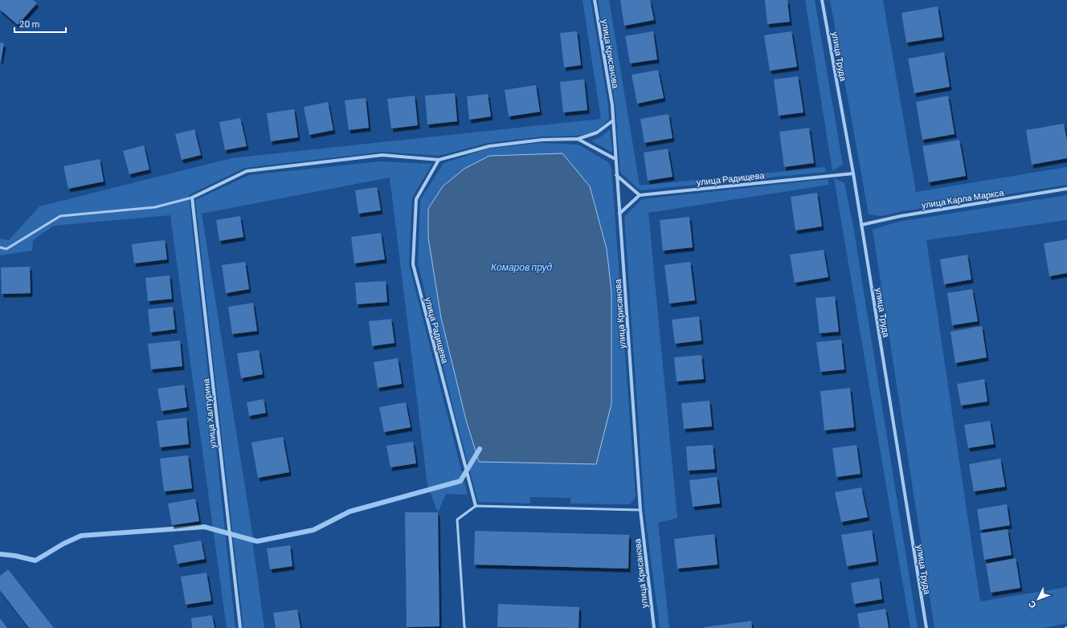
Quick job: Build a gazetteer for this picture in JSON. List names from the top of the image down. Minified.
{"streets":{"street":["улица Крисанова","улица Труда","улица Радищева","улица Карла Маркса","улица Халтурина"]},"crossings":[["улица Труда","улица Радищева"],["улица Труда","улица Карла Маркса"]],"water":["Комаров пруд"],"scale_bar":"20 m","north":"bottom left"}
